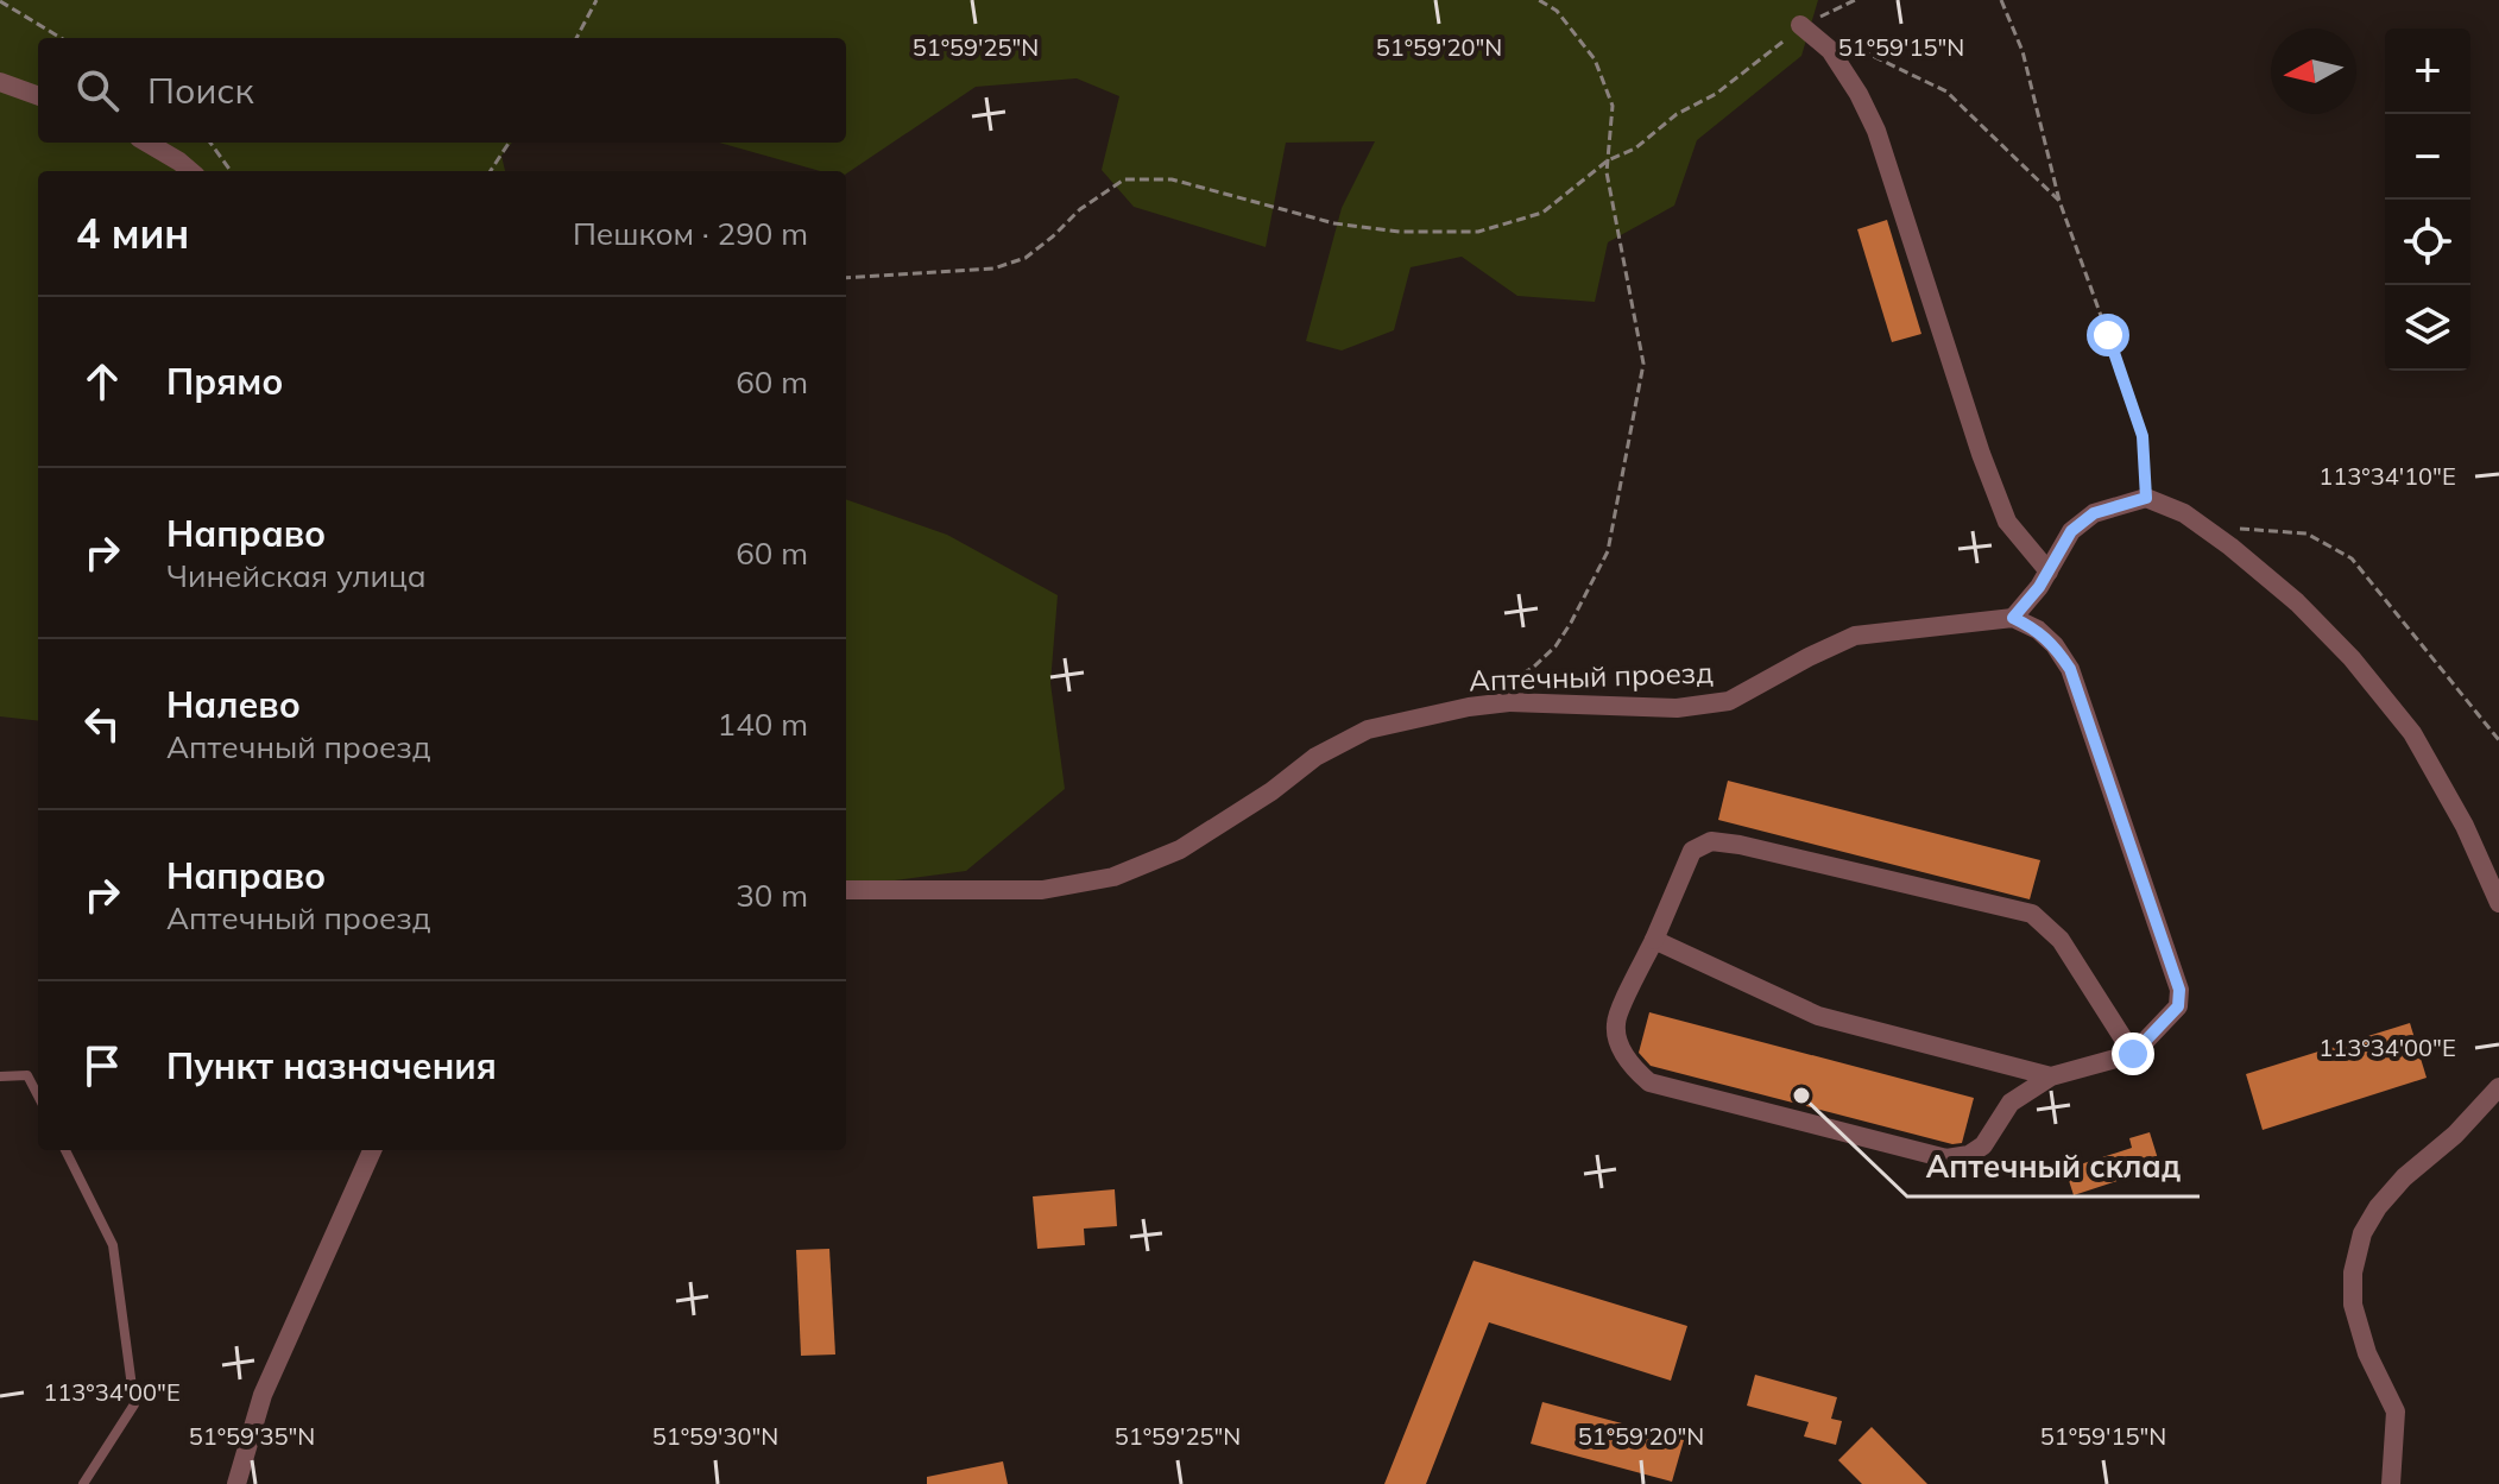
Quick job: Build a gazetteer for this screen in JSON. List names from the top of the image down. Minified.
{"streets":{"street":["Аптечный проезд"]},"places":["Аптечный склад"],"north":"left","page":{"map_buttons":["+","−"],"search":"Поиск","heading":["4 мин","Пешком · 290 m"],"list":[["Прямо","60 m"],["Направо","Чинейская улица","60 m"],["Налево","Аптечный проезд","140 m"],["Направо","Аптечный проезд","30 m"],"Пункт назначения"]},"coordinates":["51°59'25\"N","51°59'20\"N","51°59'15\"N","113°34'10\"E","113°34'00\"E","51°59'35\"N","51°59'30\"N"]}
